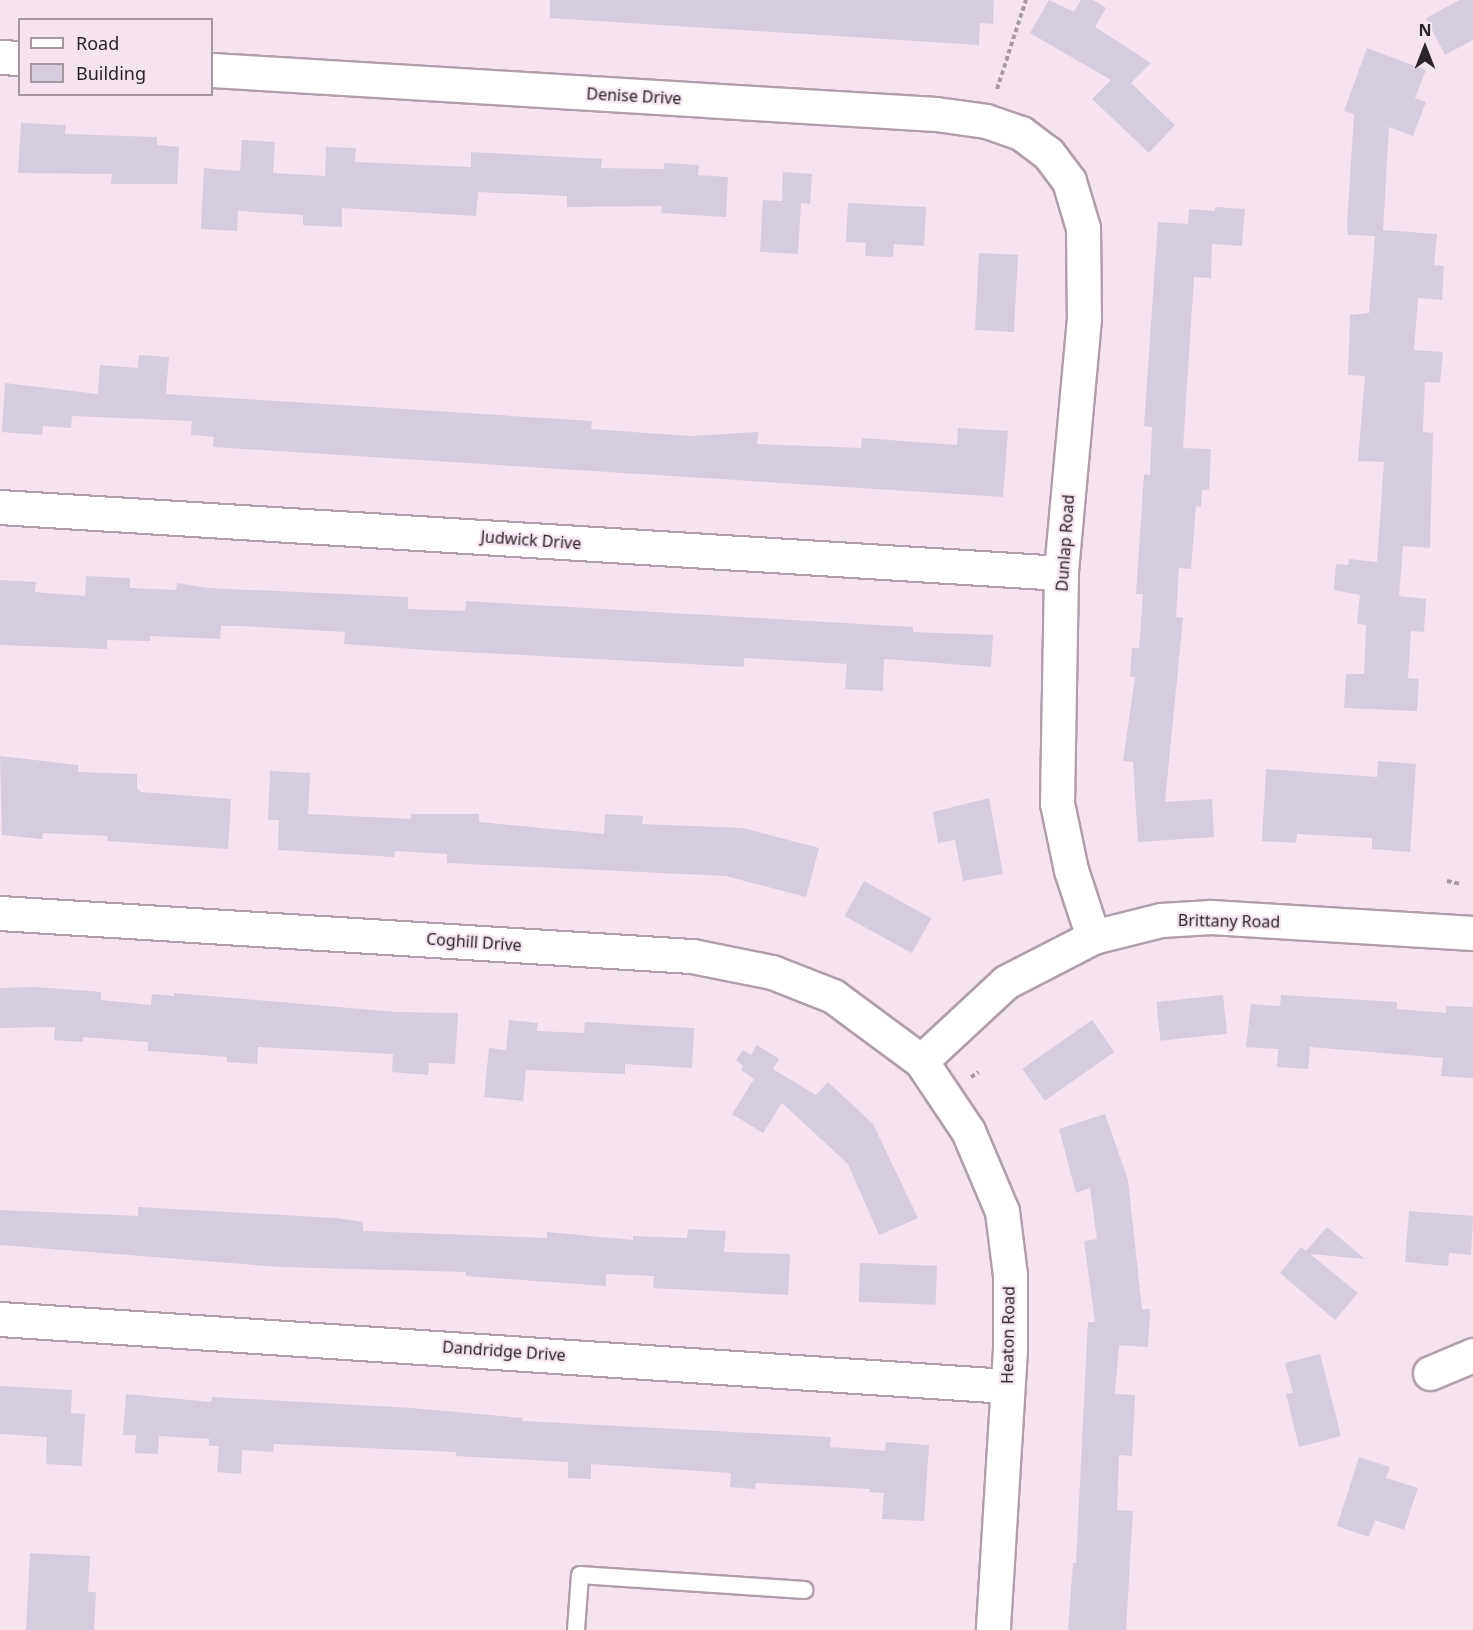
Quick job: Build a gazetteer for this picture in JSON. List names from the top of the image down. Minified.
{"streets":{"street":["Denise Drive","Judwick Drive","Dunlap Road","Brittany Road","Coghill Drive","Heaton Road","Dandridge Drive"]},"crossings":[["Denise Drive","Dunlap Road"],["Judwick Drive","Dunlap Road"],["Dunlap Road","Brittany Road"],["Brittany Road","Coghill Drive"],["Brittany Road","Heaton Road"],["Coghill Drive","Heaton Road"],["Heaton Road","Dandridge Drive"]],"legend":["Road","Building"],"north":"top"}
